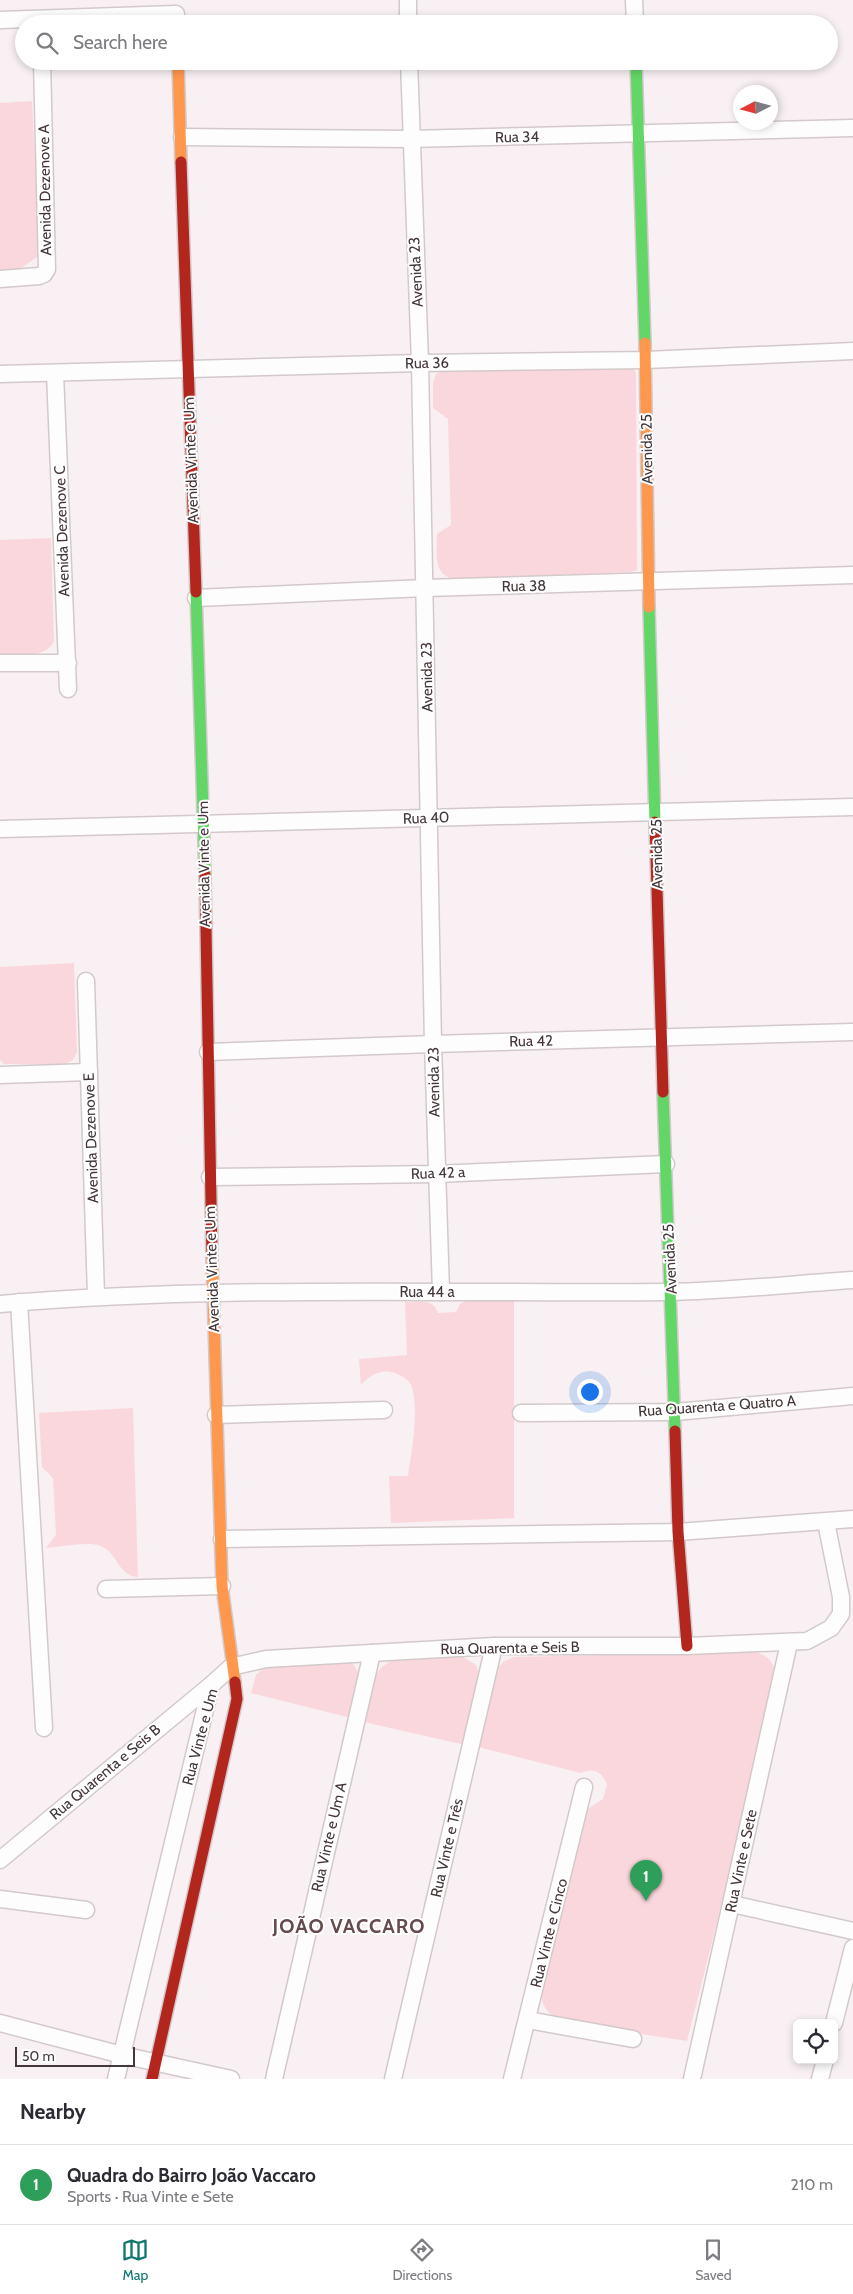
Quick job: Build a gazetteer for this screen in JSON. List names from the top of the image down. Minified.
{"streets":{"street":["Rua 34","Avenida Dezenove A","Avenida 23","Rua 36","Avenida 25","Avenida Vinte e Um","Avenida Dezenove C","Rua 38","Rua 40","Rua 42","Avenida Dezenove E","Rua 42 a","Rua 44 a","Rua Quarenta e Quatro A","Rua Quarenta e Seis B","Rua Vinte e Um","Rua Vinte e Um A","Rua Vinte e Três","Rua Vinte e Sete","Rua Vinte e Cinco"]},"crossings":[["Rua 34","Avenida 23"],["Rua 34","Avenida 25"],["Rua 34","Avenida Vinte e Um"],["Avenida 23","Rua 36"],["Avenida 23","Rua 38"],["Avenida 23","Rua 40"],["Avenida 23","Rua 42"],["Avenida 23","Rua 42 a"],["Avenida 23","Rua 44 a"],["Rua 36","Avenida 25"],["Rua 36","Avenida Vinte e Um"],["Rua 36","Avenida Dezenove C"],["Avenida 25","Rua 38"],["Avenida 25","Rua 40"],["Avenida 25","Rua 42"],["Avenida 25","Rua 42 a"],["Avenida 25","Rua 44 a"],["Avenida 25","Rua Quarenta e Quatro A"],["Avenida 25","Rua Quarenta e Seis B"],["Avenida Vinte e Um","Rua 38"],["Avenida Vinte e Um","Rua 40"],["Avenida Vinte e Um","Rua 42"],["Avenida Vinte e Um","Rua 42 a"],["Avenida Vinte e Um","Rua 44 a"],["Avenida Vinte e Um","Rua Quarenta e Seis B"],["Avenida Vinte e Um","Rua Vinte e Um"],["Avenida Dezenove E","Rua 44 a"],["Rua Quarenta e Seis B","Rua Vinte e Um"],["Rua Quarenta e Seis B","Rua Vinte e Um A"],["Rua Quarenta e Seis B","Rua Vinte e Três"],["Rua Quarenta e Seis B","Rua Vinte e Sete"]],"districts":["JOÃO VACCARO"],"scale_bar":"50 m","north":"left","page":{"search":"Search here","pins":"1","scale":"50 m","heading":"Nearby","list":[{"mark":"1","name":"Quadra do Bairro João Vaccaro","note":"Sports · Rua Vinte e Sete","value":"210 m"}],"nav":["Map","Directions","Saved"]}}
